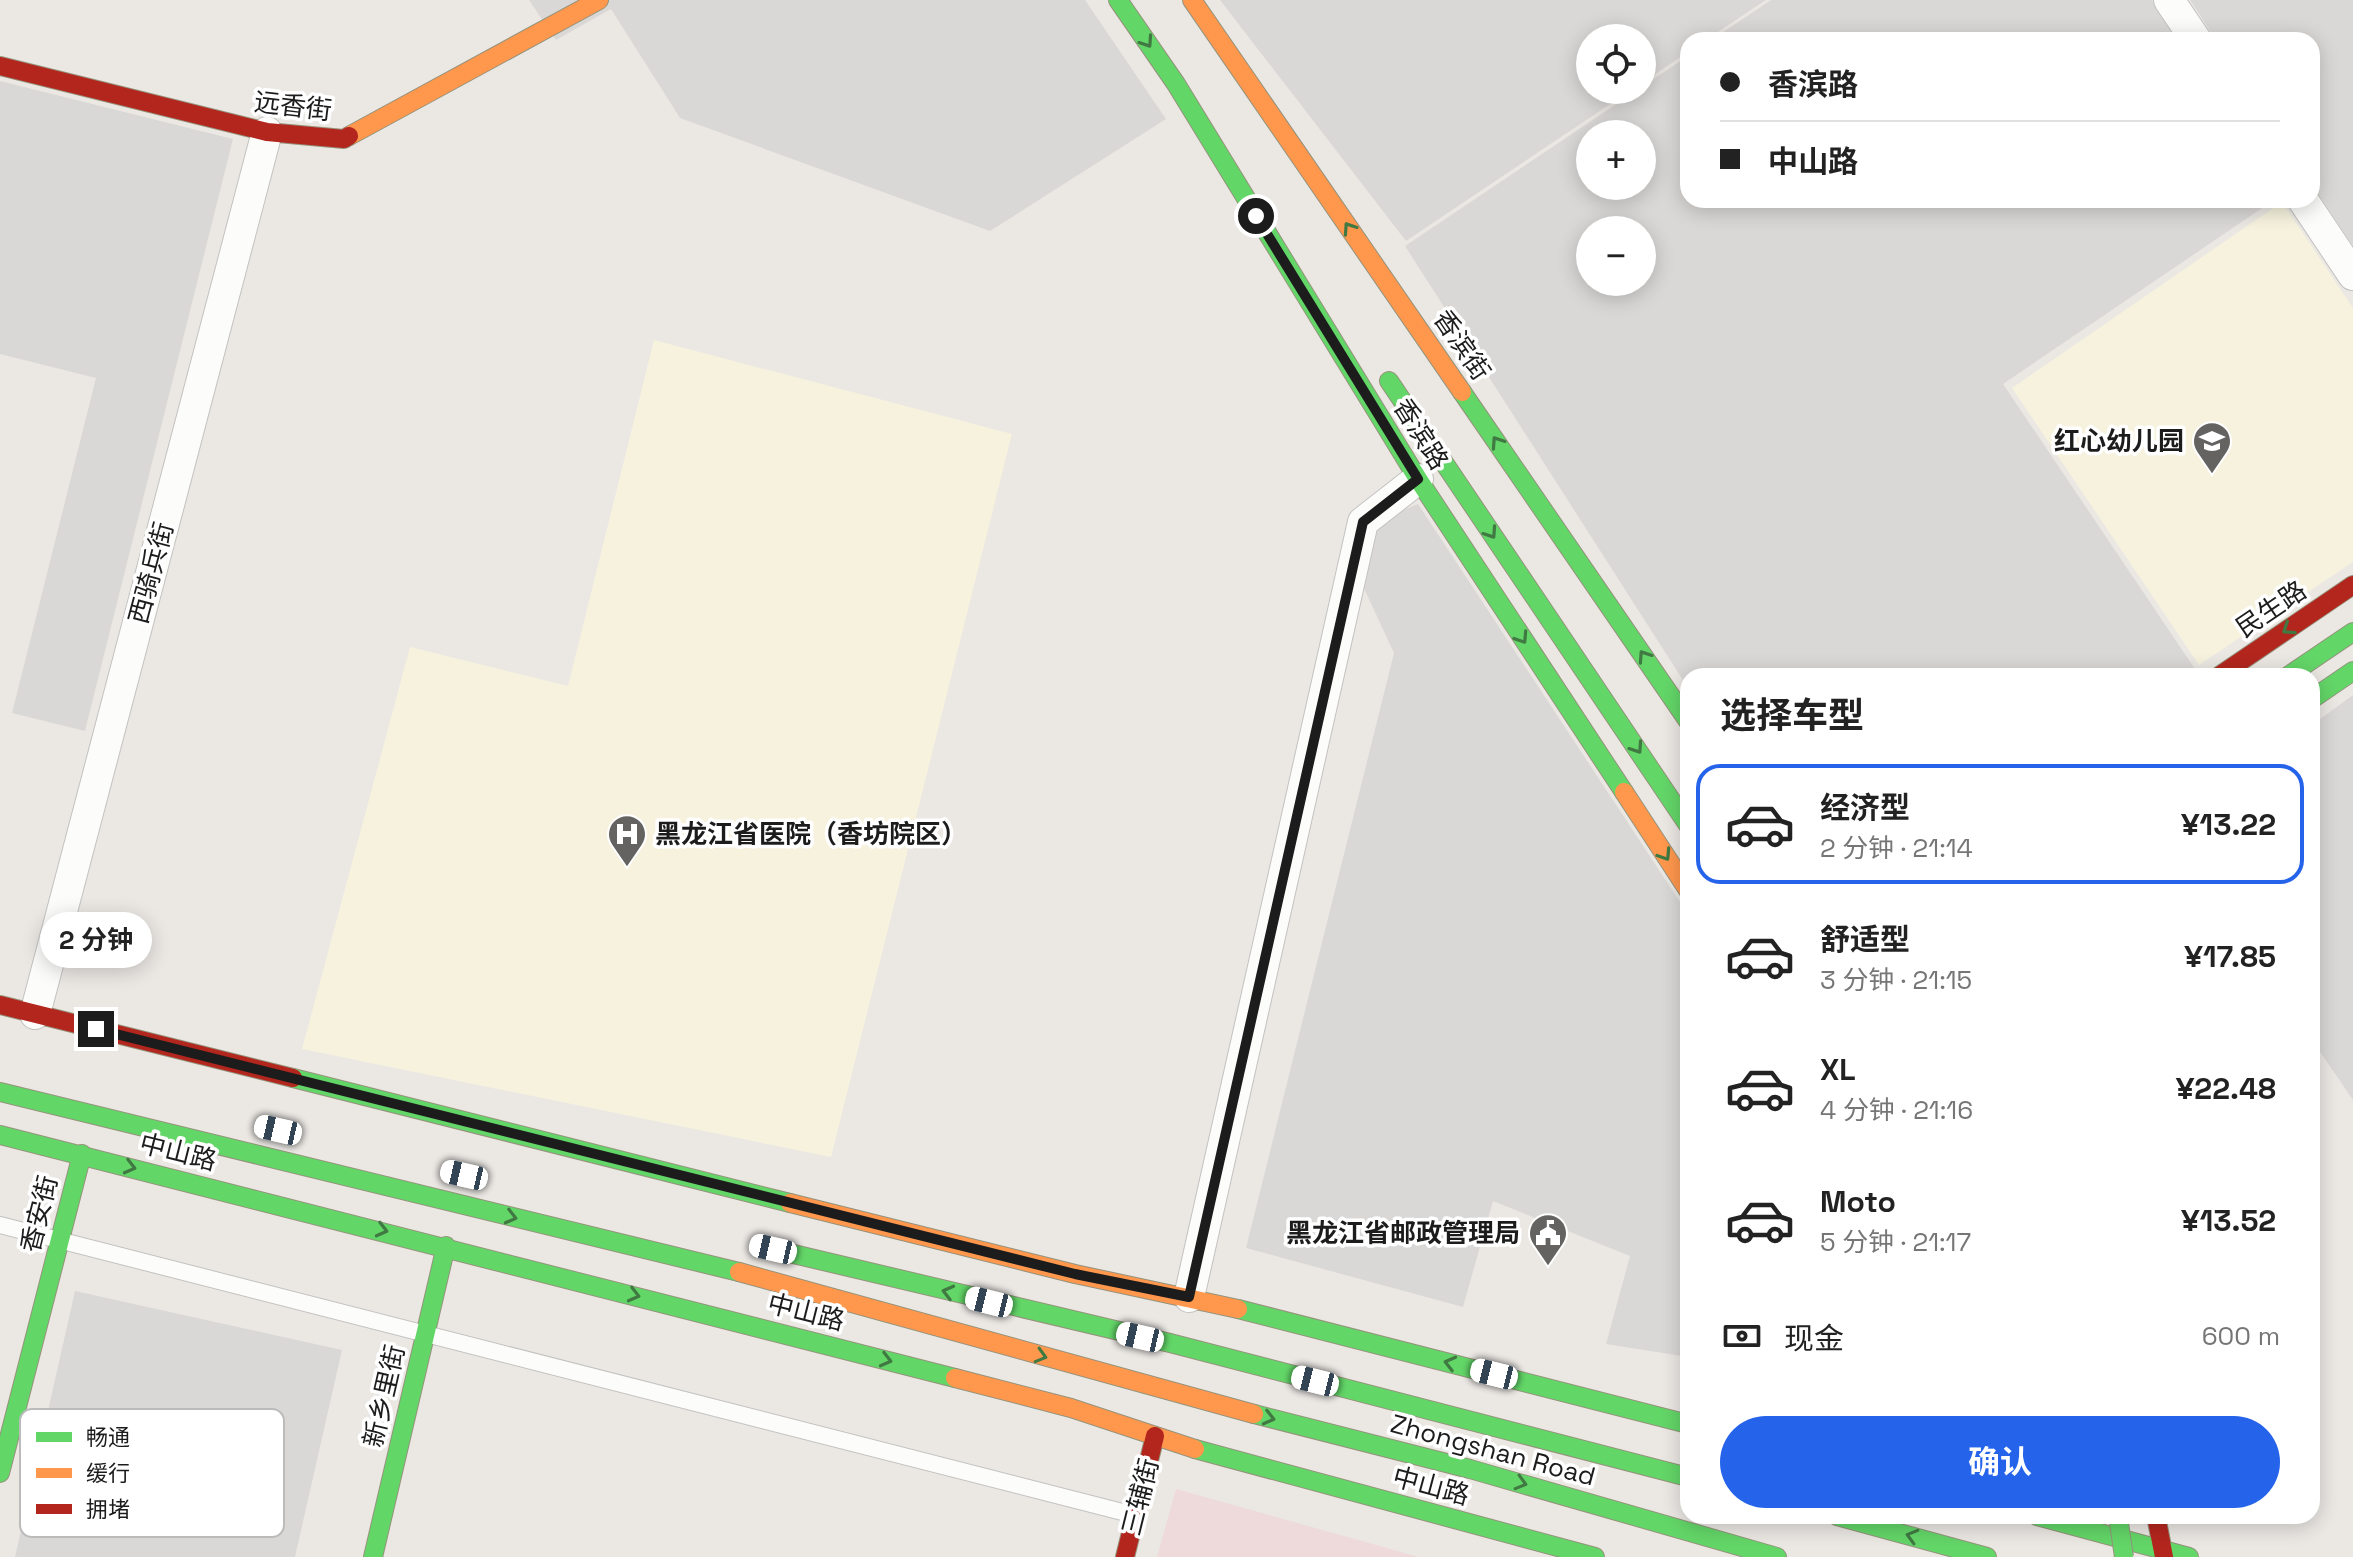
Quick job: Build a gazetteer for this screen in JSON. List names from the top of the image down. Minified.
{"streets":{"main road":["远香街","香滨街","香滨路","民生路","中山路","香安街","新乡里街","Zhongshan Road","三辅街"],"street":["西骑兵街"]},"crossings":[["远香街","西骑兵街"],["中山路","香安街"],["中山路","新乡里街"],["中山路","Zhongshan Road"],["中山路","三辅街"]],"places":{"school or university":["红心幼儿园"],"hospital":["黑龙江省医院（香坊院区）"],"public building":["黑龙江省邮政管理局"]},"legend":["畅通","缓行","拥堵"],"page":{"map_buttons":["+","−"],"banner":["香滨路","中山路"],"heading":"选择车型","list":[{"name":"经济型","note":"2 分钟 · 21:14","value":"¥13.22"},{"name":"舒适型","note":"3 分钟 · 21:15","value":"¥17.85"},{"name":"XL","note":"4 分钟 · 21:16","value":"¥22.48"},{"name":"Moto","note":"5 分钟 · 21:17","value":"¥13.52"}],"bubble":"2 分钟","pay":["现金","600 m"],"buttons":"确认"}}
